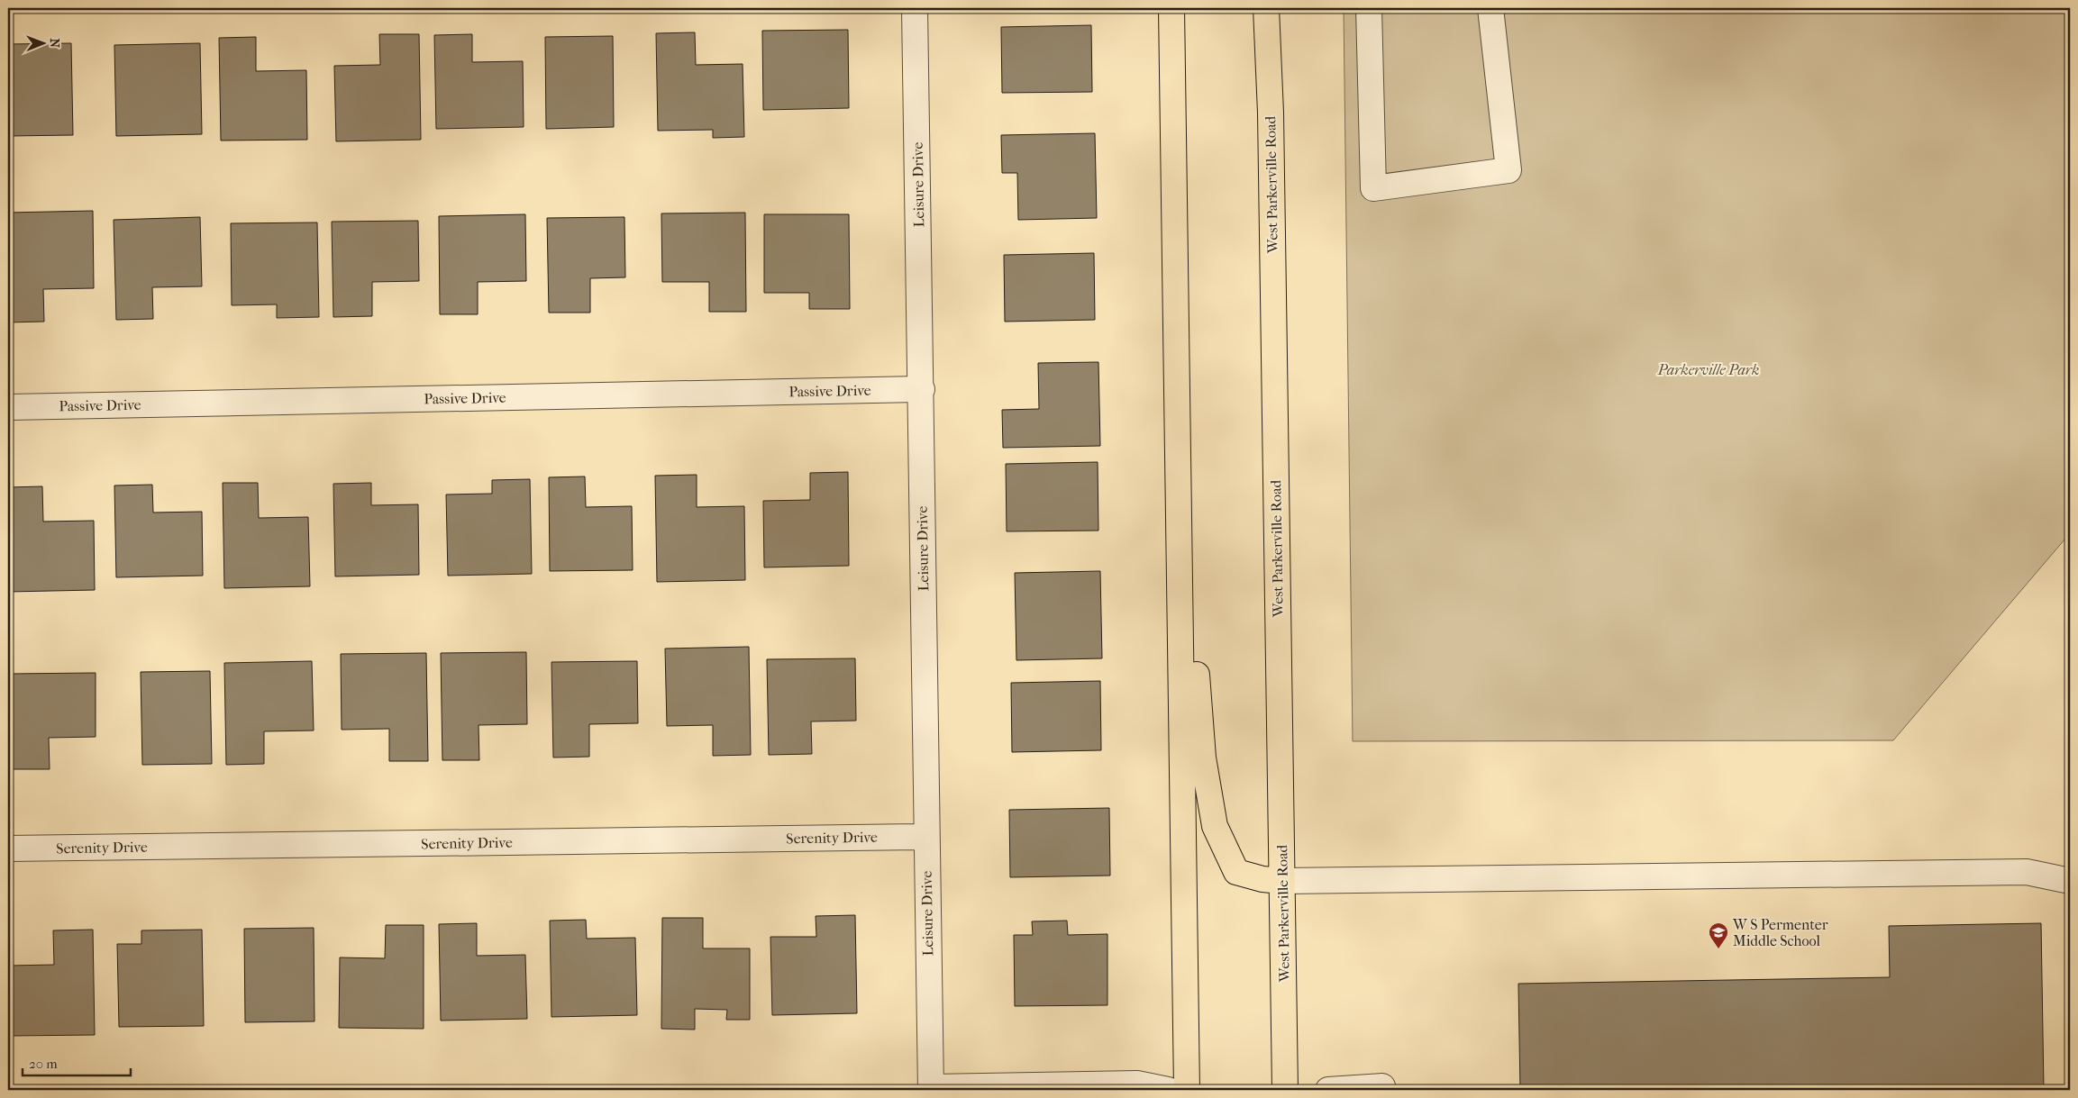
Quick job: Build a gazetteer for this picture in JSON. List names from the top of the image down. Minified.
{"streets":{"main road":["West Parkerville Road"],"street":["Leisure Drive","Passive Drive","Serenity Drive"]},"crossings":[["Leisure Drive","Passive Drive"],["Leisure Drive","Serenity Drive"]],"parks":["Parkerville Park"],"places":{"school or university":["W S Permenter Middle School"]},"scale_bar":"20 m","north":"right"}
